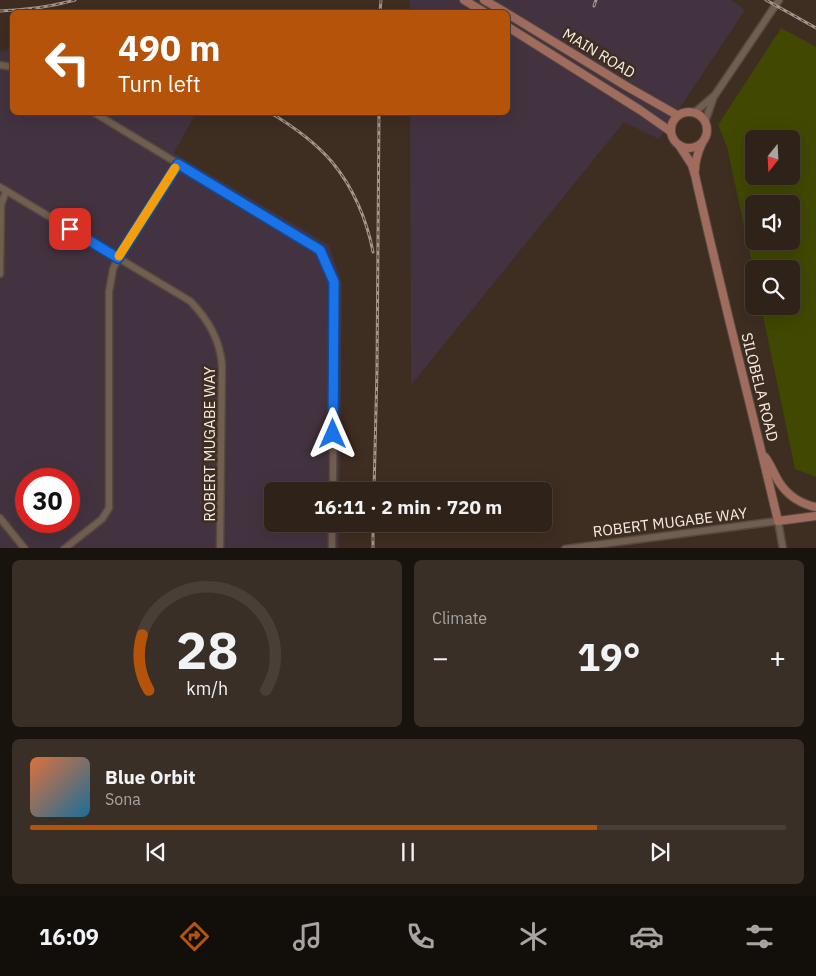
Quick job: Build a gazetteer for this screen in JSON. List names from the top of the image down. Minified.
{"streets":{"main road":["MAIN ROAD","SILOBELA ROAD"],"street":["ROBERT MUGABE WAY"]},"crossings":[["MAIN ROAD","SILOBELA ROAD"],["SILOBELA ROAD","ROBERT MUGABE WAY"]],"north":"bottom","page":{"turn":["490 m","Turn left"],"limit":"30","trip":"16:11 · 2 min · 720 m","tile":"Climate","heat":["−","19°","+"],"song":["Blue Orbit","Sona"],"tabs":"16:09","gauge":["28","km/h"]}}
